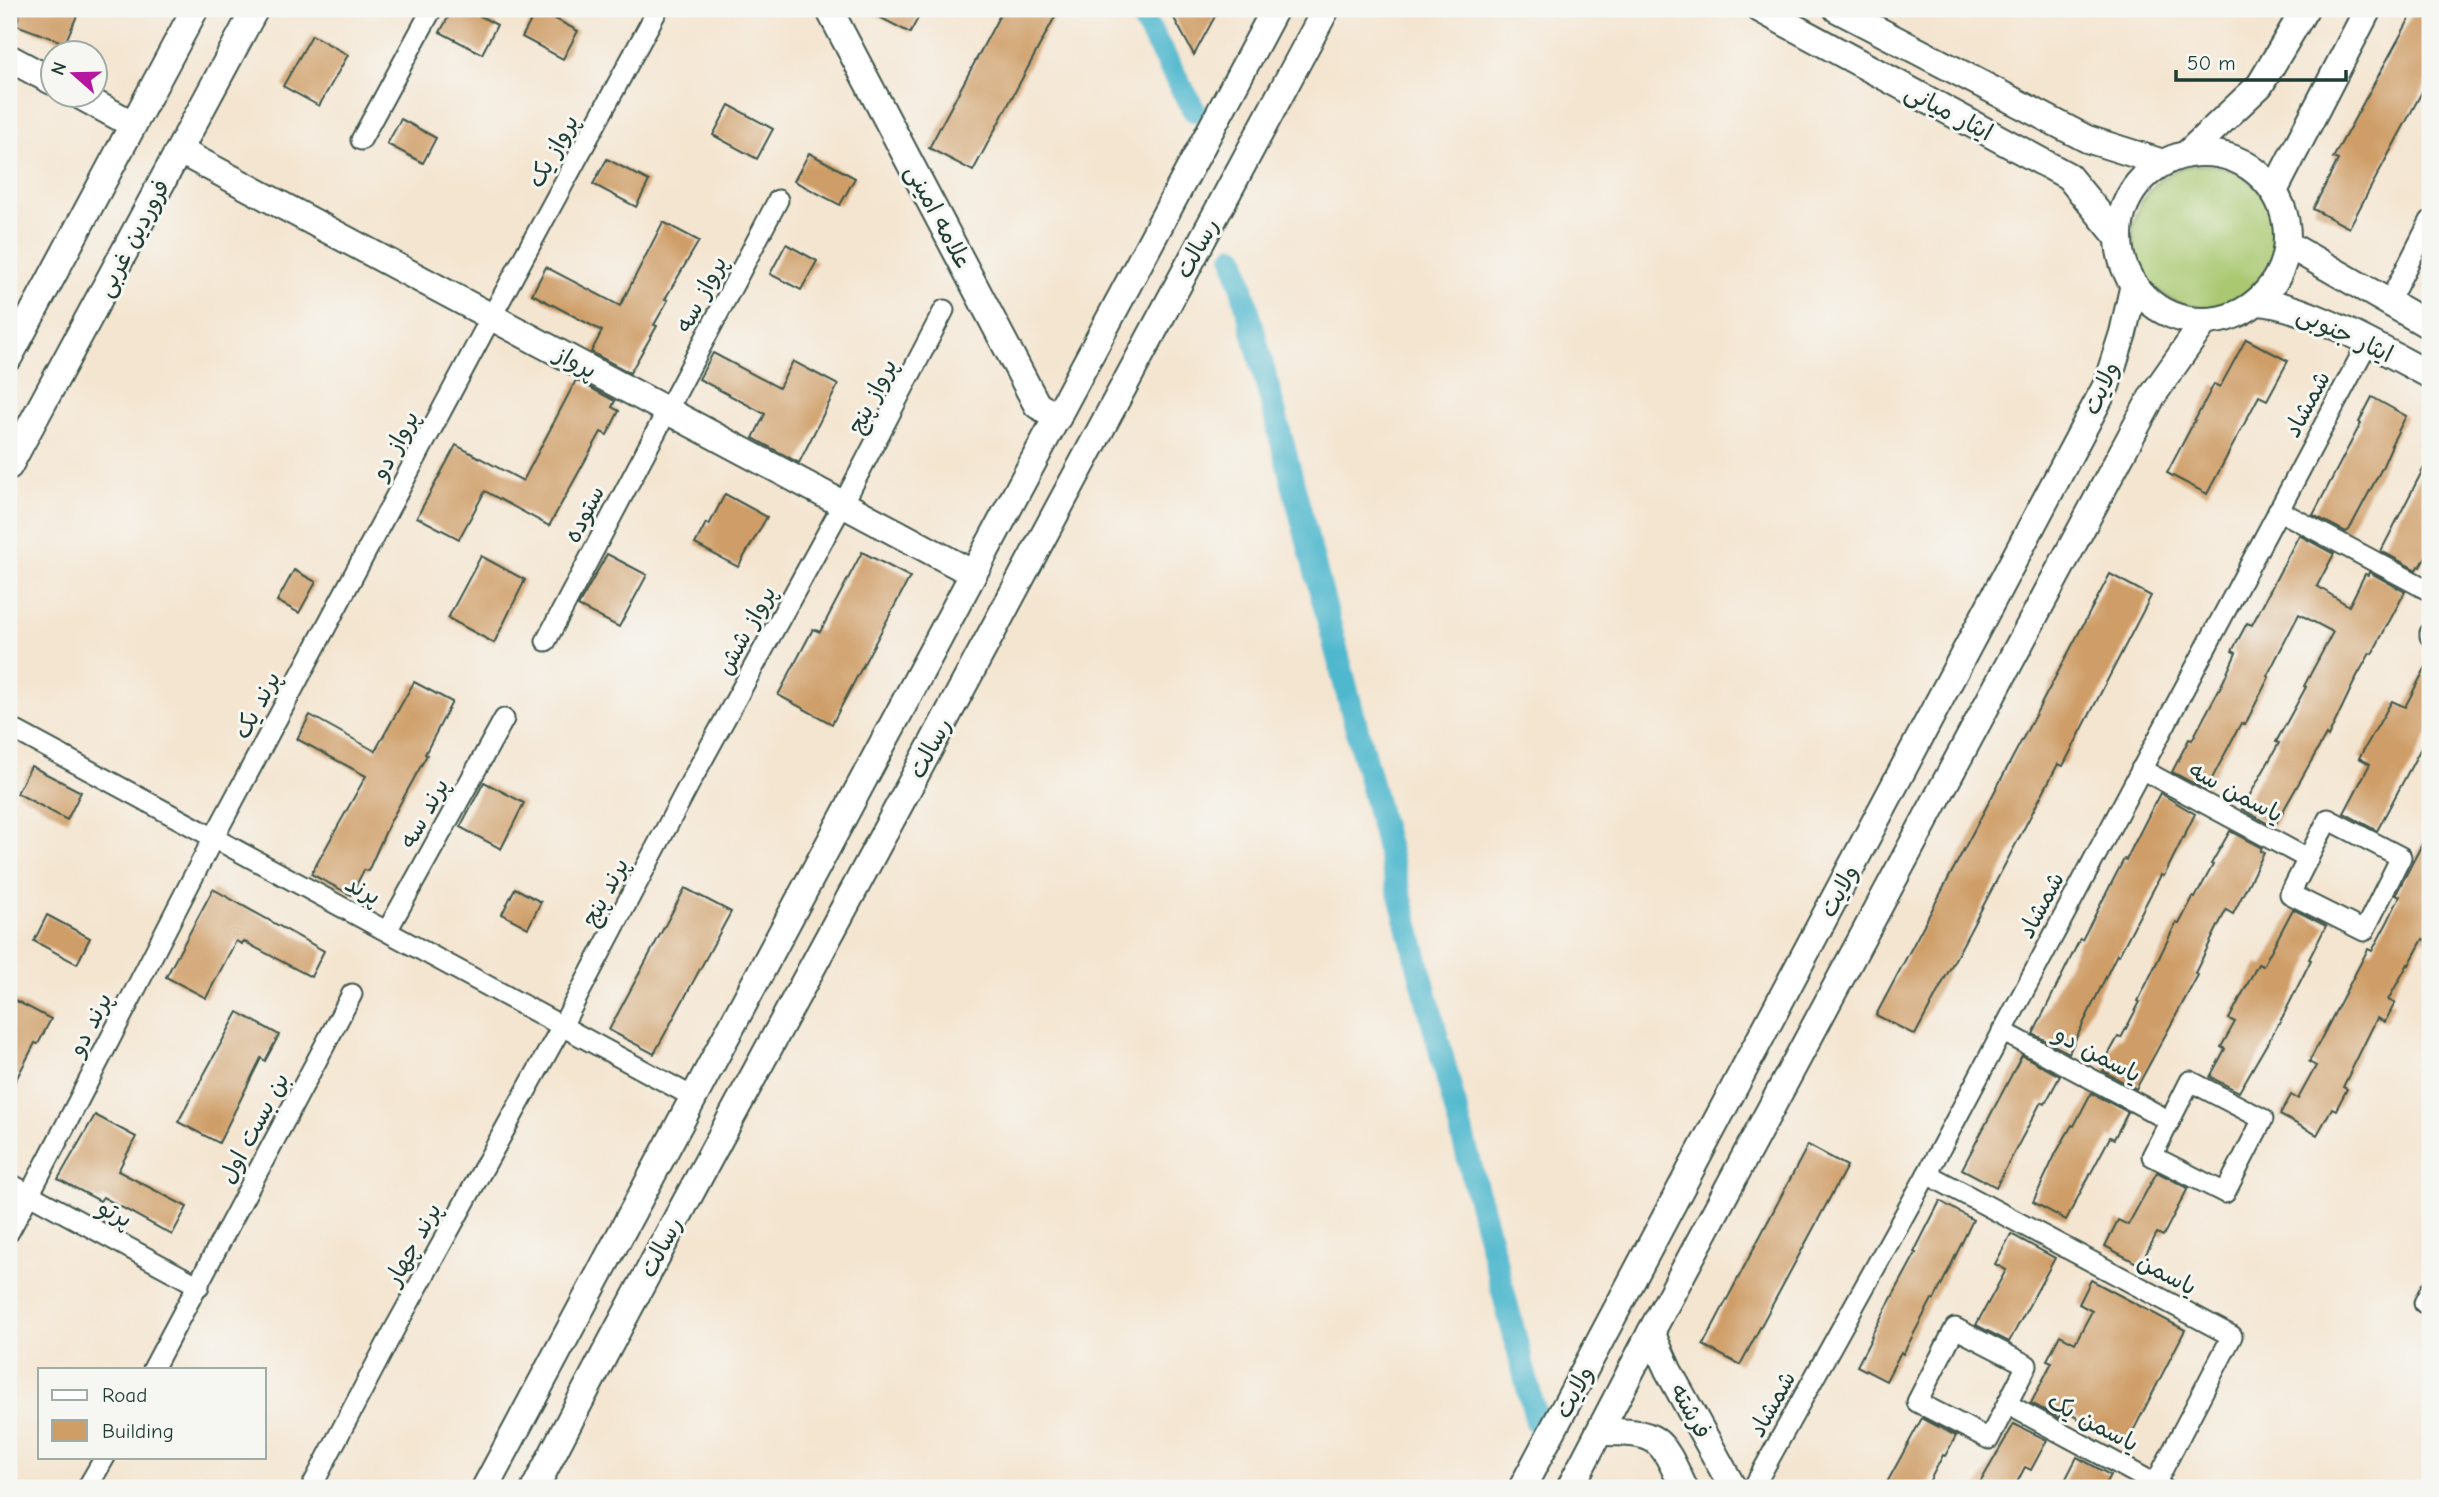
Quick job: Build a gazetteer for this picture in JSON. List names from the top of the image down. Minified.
{"streets":{"street":["ایثار میانی","پرواز یک","علامه امینی","فروردین غربی","رسالت","پرواز سه","ایثار جنوبی","پرواز","ولایت","پرواز پنج","شمشاد","پرواز دو","ستوده","پرواز شش","پرند یک","یاسمن سه","پرند سه","پرند","پرند پنج","پرند دو","یاسمن دو","بن بست اول","پرتو","پرند چهار","یاسمن","فرشته","یاسمن یک"]},"crossings":[["ایثار میانی","ایثار جنوبی"],["ایثار میانی","ولایت"],["پرواز یک","پرواز"],["پرواز یک","پرواز دو"],["علامه امینی","رسالت"],["فروردین غربی","پرواز"],["رسالت","پرواز"],["رسالت","پرند"],["پرواز سه","پرواز"],["پرواز سه","ستوده"],["ایثار جنوبی","ولایت"],["ایثار جنوبی","شمشاد"],["پرواز","پرواز پنج"],["پرواز","پرواز دو"],["پرواز","ستوده"],["پرواز","پرواز شش"],["ولایت","فرشته"],["پرواز پنج","پرواز شش"],["شمشاد","یاسمن سه"],["شمشاد","یاسمن دو"],["شمشاد","یاسمن"],["پرواز دو","پرند یک"],["پرواز شش","پرند پنج"],["پرند یک","پرند"],["پرند یک","پرند دو"],["پرند سه","پرند"],["پرند","پرند پنج"],["پرند","پرند دو"],["پرند","پرند چهار"],["پرند پنج","پرند چهار"],["پرند دو","پرتو"],["بن بست اول","پرتو"],["یاسمن","یاسمن یک"]],"legend":["Road","Building"],"scale_bar":"50 m","north":"left"}
